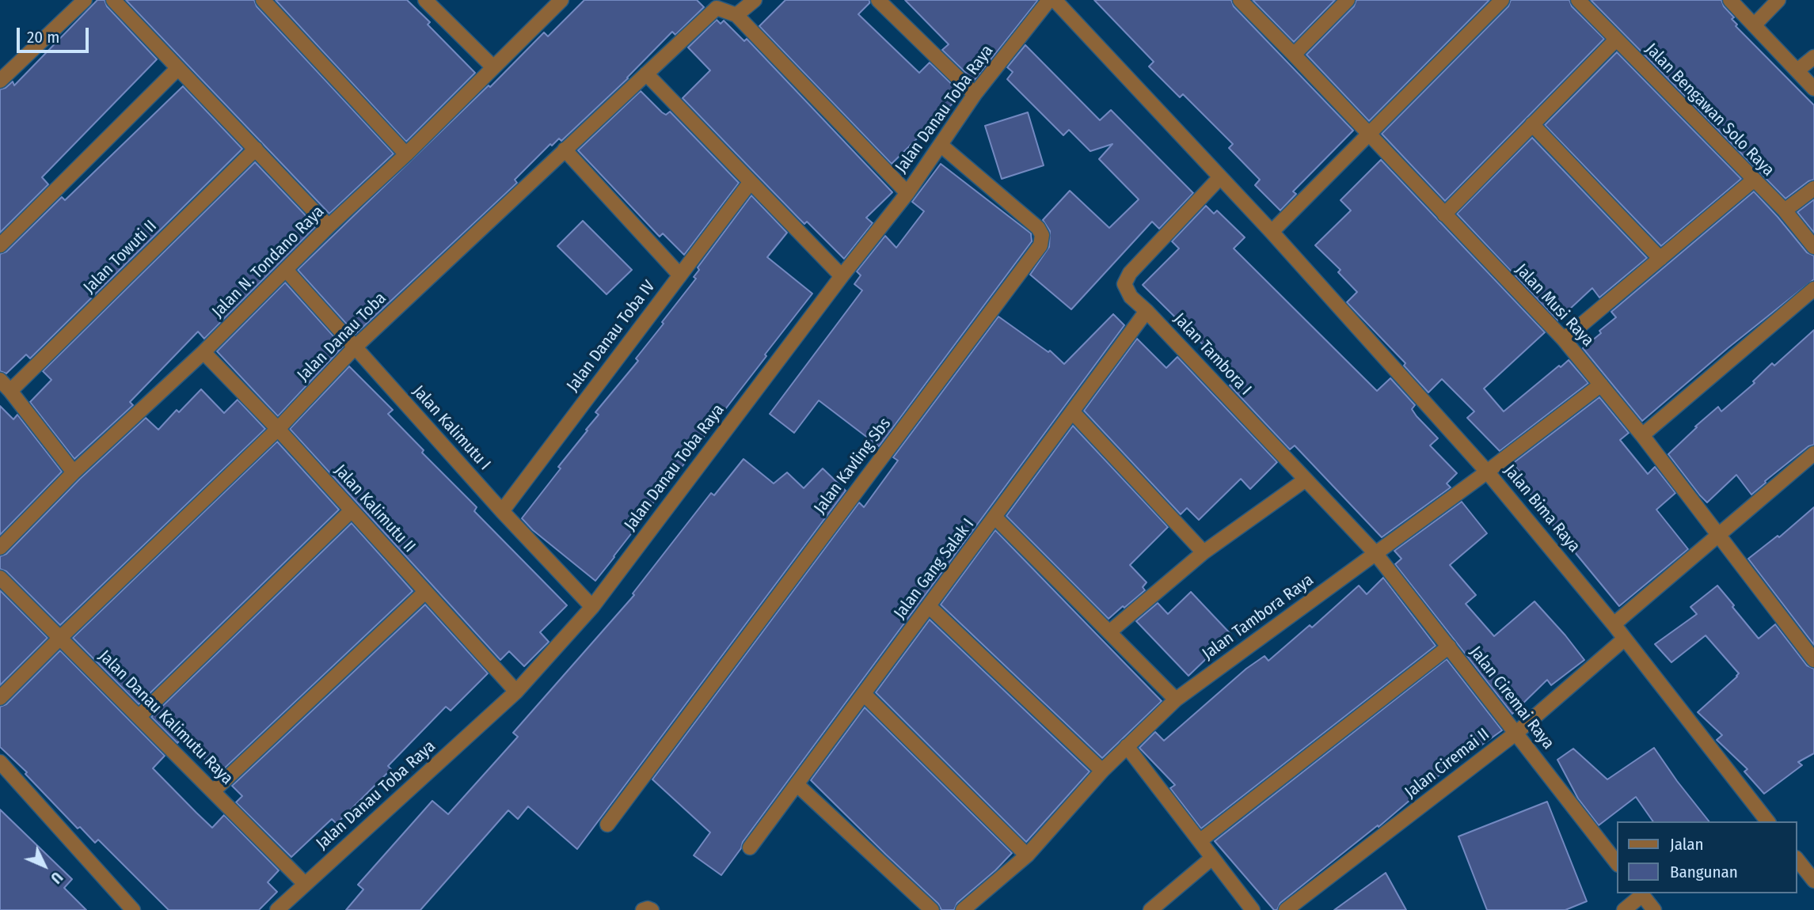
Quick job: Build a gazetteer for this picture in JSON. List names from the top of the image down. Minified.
{"streets":{"street":["Jalan Danau Toba Raya","Jalan Bengawan Solo Raya","Jalan Towuti II","Jalan N. Tondano Raya","Jalan Musi Raya","Jalan Danau Toba IV","Jalan Danau Toba","Jalan Tambora I","Jalan Kalimutu I","Jalan Kavling Sbs","Jalan Kalimutu II","Jalan Bima Raya","Jalan Gang Salak I","Jalan Tambora Raya","Jalan Ciremai Raya","Jalan Danau Kalimutu Raya","Jalan Ciremai II"]},"crossings":[["Jalan Danau Toba Raya","Jalan Kalimutu I"],["Jalan Danau Toba Raya","Jalan Kavling Sbs"],["Jalan Danau Toba Raya","Jalan Kalimutu II"],["Jalan Danau Toba Raya","Jalan Danau Kalimutu Raya"],["Jalan N. Tondano Raya","Jalan Kalimutu I"],["Jalan N. Tondano Raya","Jalan Kalimutu II"],["Jalan Musi Raya","Jalan Tambora Raya"],["Jalan Danau Toba IV","Jalan Kalimutu I"],["Jalan Danau Toba","Jalan Kalimutu I"],["Jalan Danau Toba","Jalan Kalimutu II"],["Jalan Danau Toba","Jalan Danau Kalimutu Raya"],["Jalan Tambora I","Jalan Bima Raya"],["Jalan Tambora I","Jalan Gang Salak I"],["Jalan Tambora I","Jalan Tambora Raya"],["Jalan Tambora I","Jalan Ciremai Raya"],["Jalan Bima Raya","Jalan Tambora Raya"],["Jalan Bima Raya","Jalan Ciremai II"],["Jalan Tambora Raya","Jalan Ciremai Raya"],["Jalan Ciremai Raya","Jalan Ciremai II"]],"legend":["Jalan","Bangunan"],"scale_bar":"20 m","north":"bottom right"}
